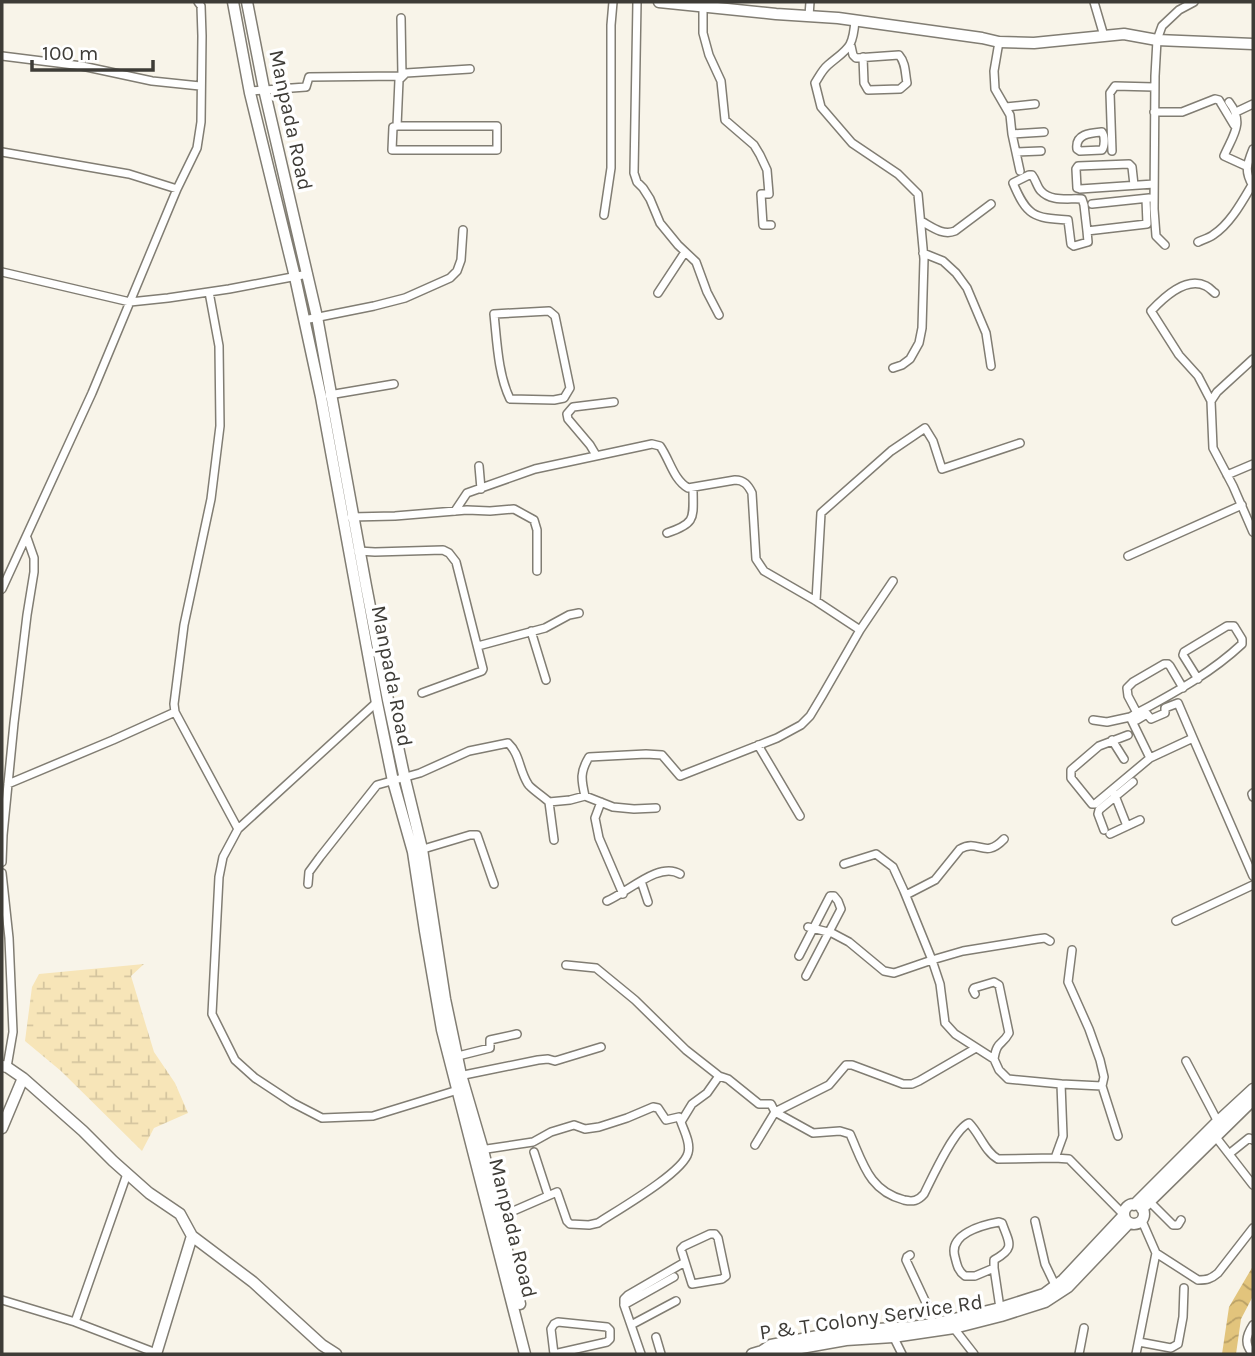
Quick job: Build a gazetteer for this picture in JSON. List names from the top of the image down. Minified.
{"streets":{"street":["Manpada Road","P & T Colony Service Rd"]},"scale_bar":"100 m"}
